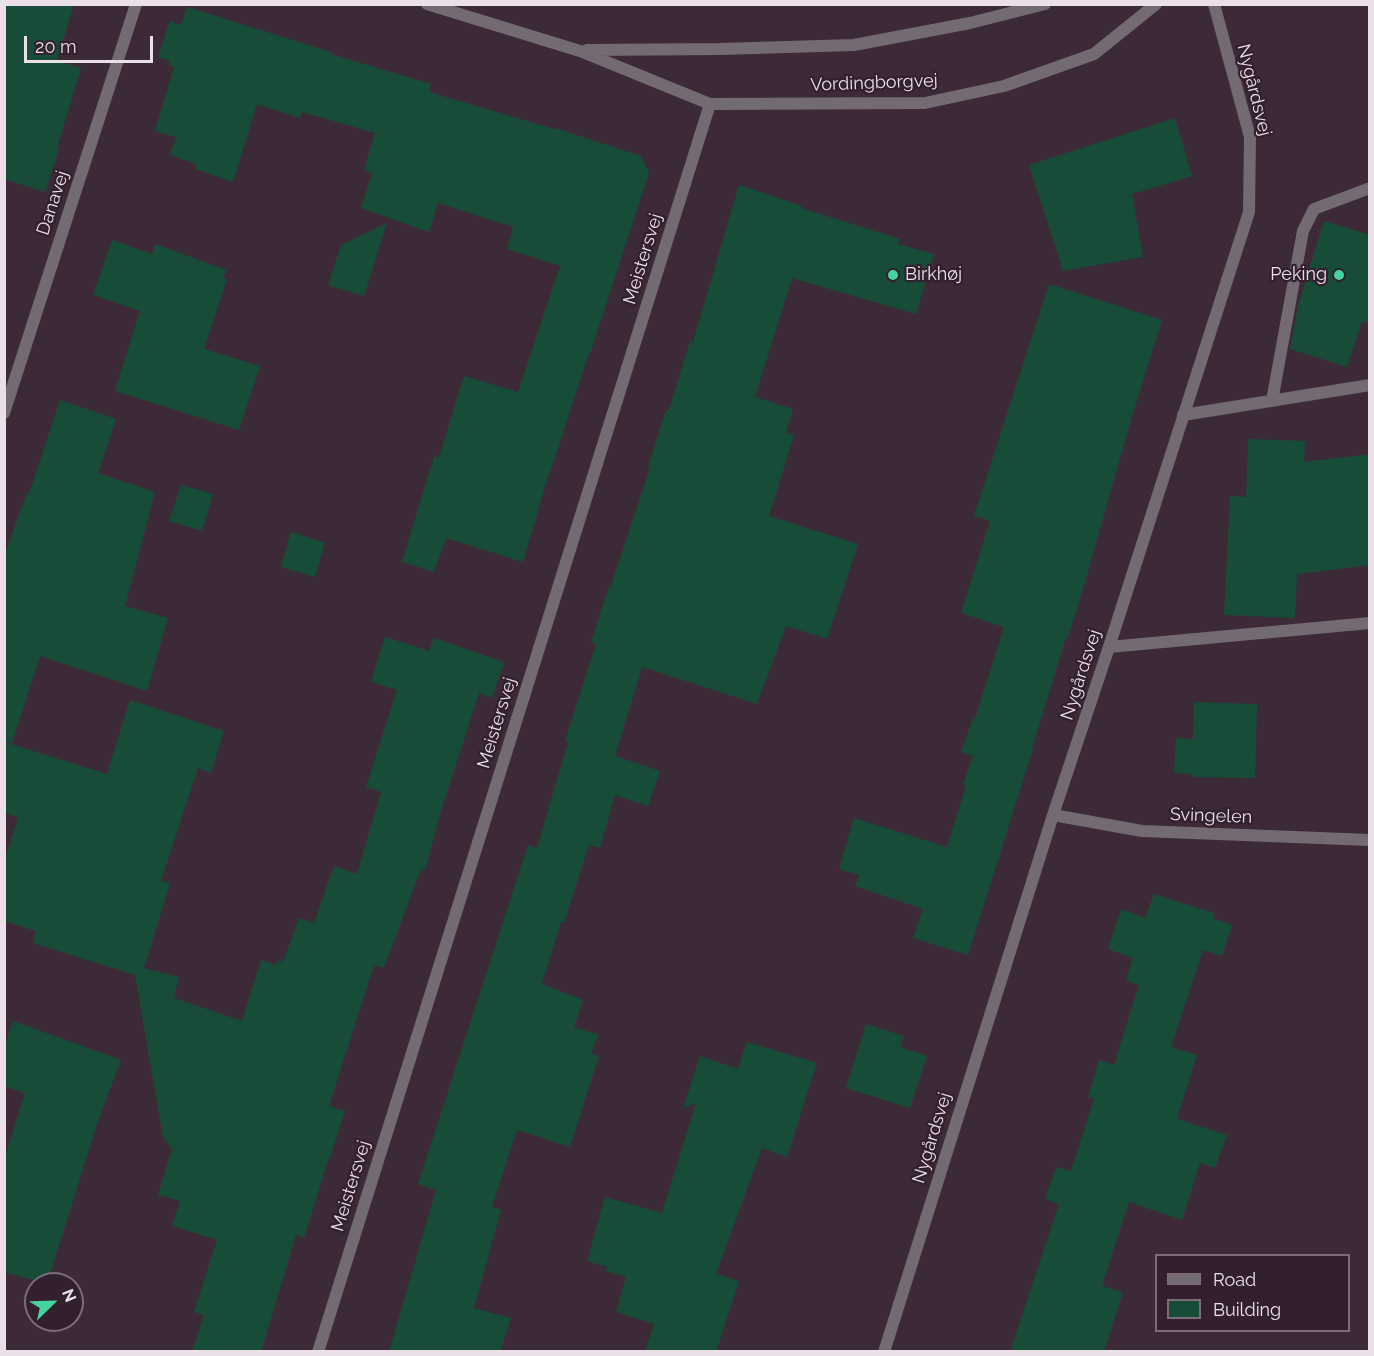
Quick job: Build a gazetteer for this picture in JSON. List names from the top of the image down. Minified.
{"streets":{"street":["Vordingborgvej","Nygårdsvej","Danavej","Meistersvej","Svingelen"]},"crossings":[["Vordingborgvej","Meistersvej"],["Nygårdsvej","Svingelen"]],"places":["Birkhøj","Peking"],"legend":["Road","Building"],"scale_bar":"20 m","north":"top right"}
